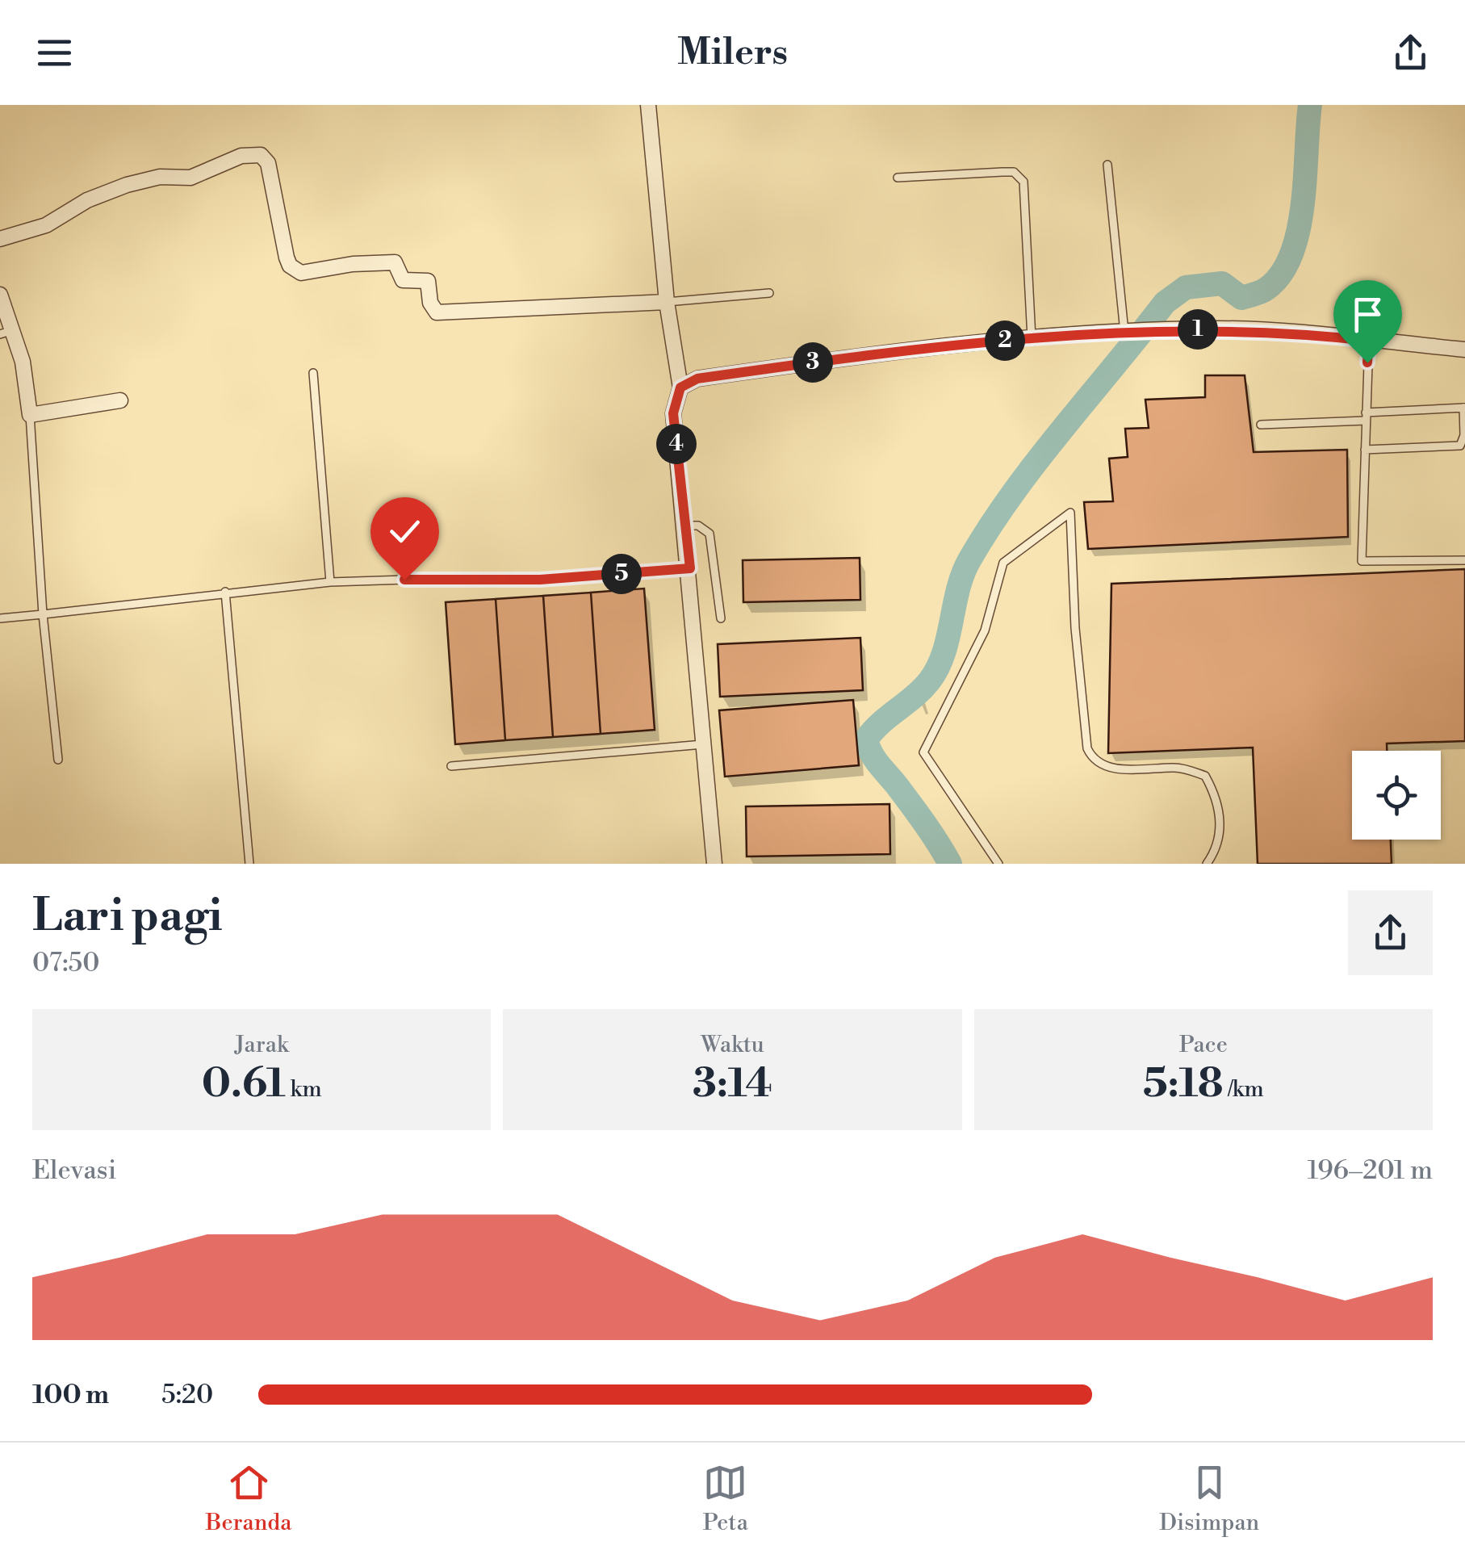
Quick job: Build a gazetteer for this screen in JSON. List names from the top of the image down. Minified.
{"page":{"header":"Milers","pins":["1","2","3","4","5"],"heading":["Lari pagi","07:50"],"stats":[["Jarak","0.61 km"],["Waktu","3:14"],["Pace","5:18 /km"]],"chart":["Elevasi","196–201 m"],"list":[{"name":"100 m","note":"5:20"}],"tabs":["Beranda","Peta","Disimpan"]}}
